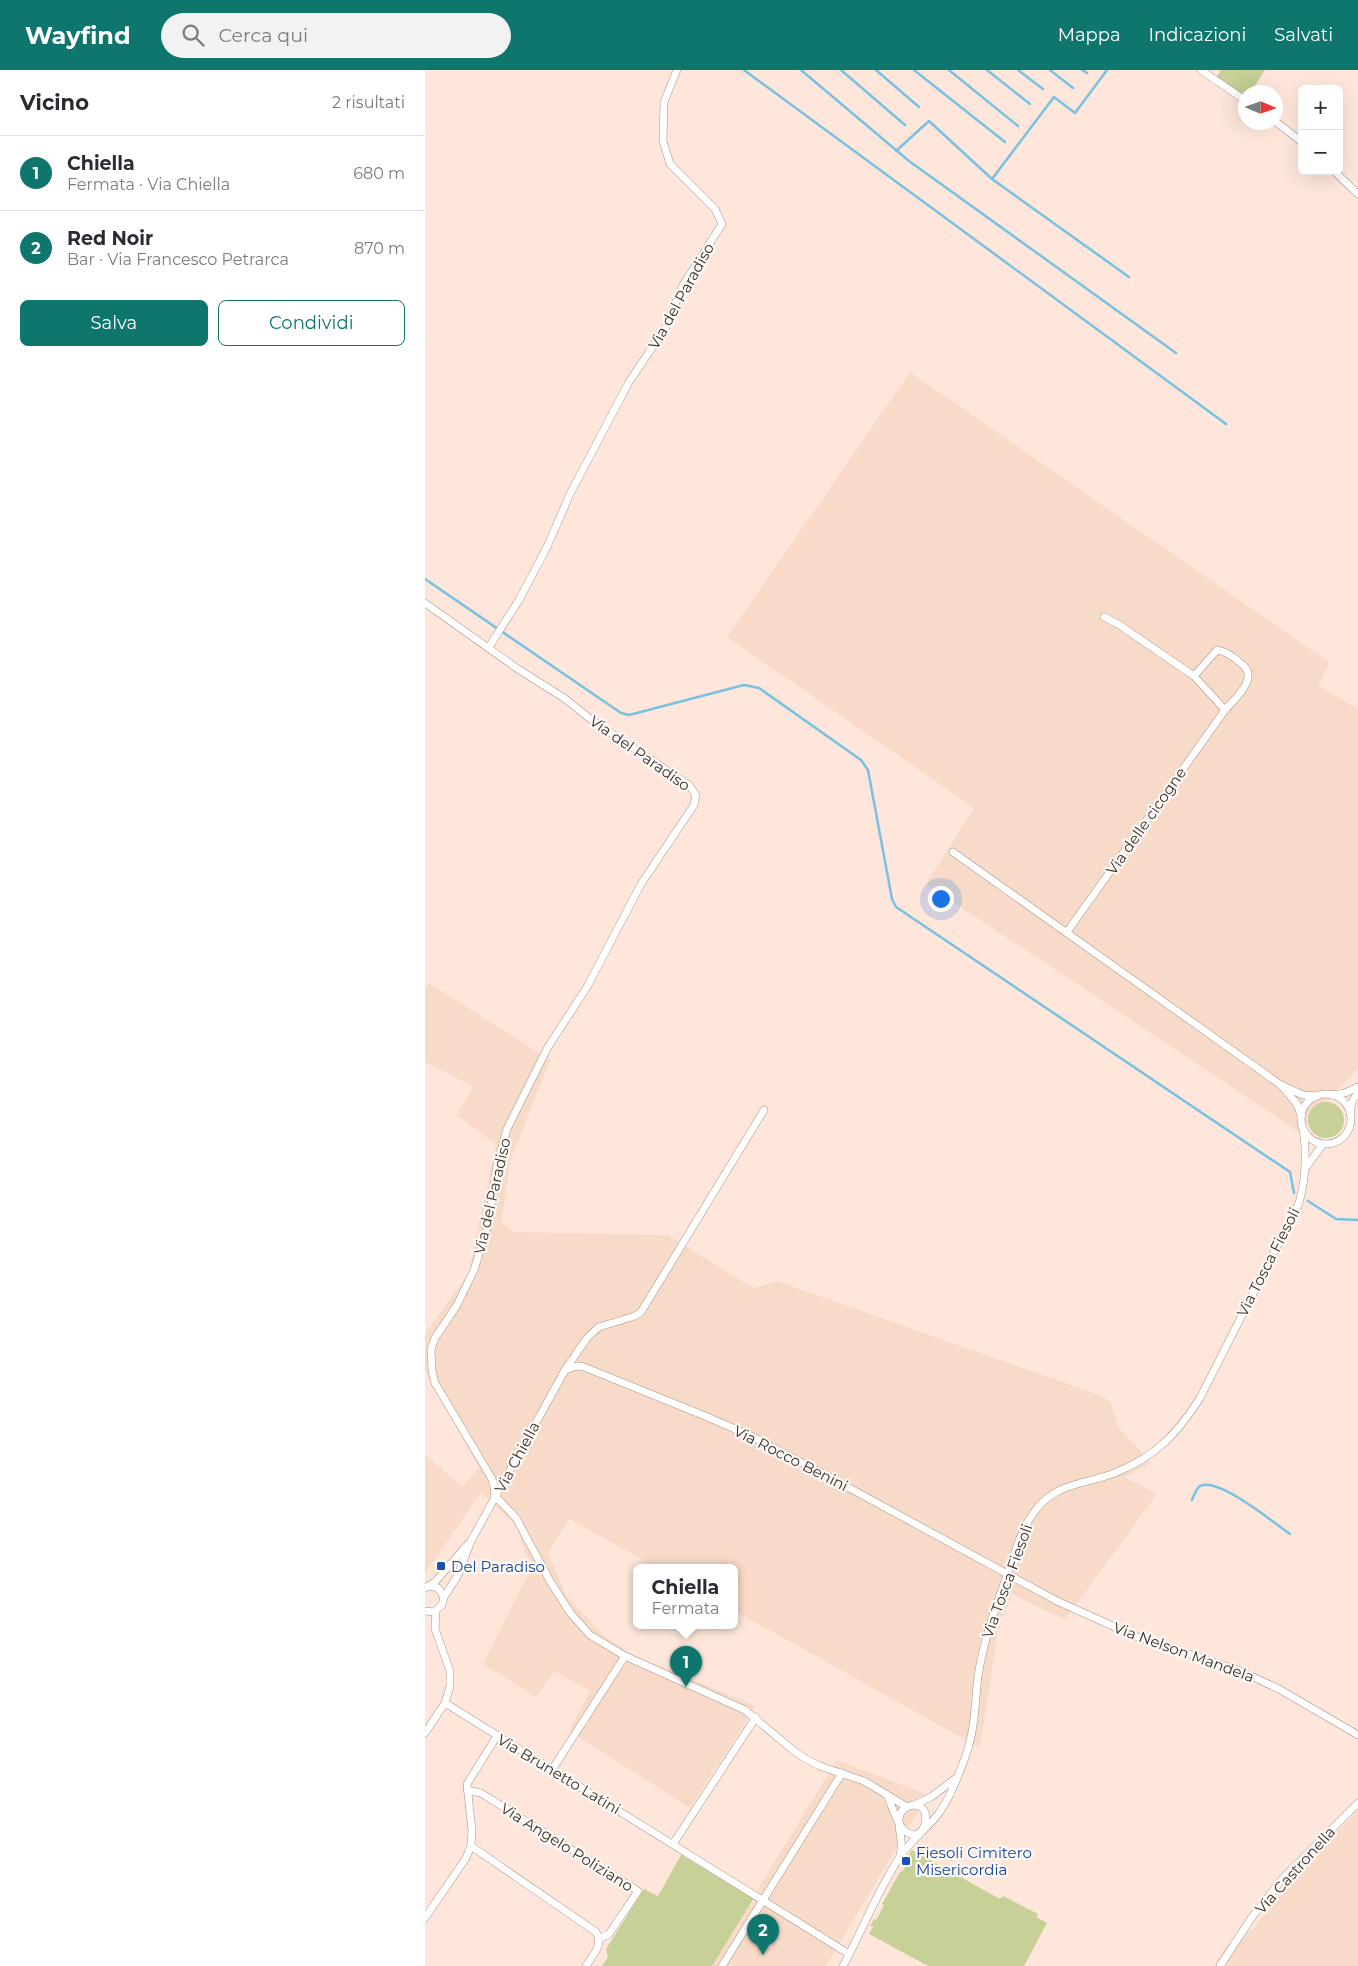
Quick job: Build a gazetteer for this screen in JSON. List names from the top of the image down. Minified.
{"streets":{"street":["Via del Paradiso","Via delle cicogne","Via Tosca Fiesoli","Via Chiella","Via Rocco Benini","Via Nelson Mandela","Via Brunetto Latini","Via Angelo Poliziano","Via Castronella"]},"crossings":[["Via del Paradiso","Via Chiella"],["Via Tosca Fiesoli","Via Chiella"],["Via Tosca Fiesoli","Via Rocco Benini"],["Via Tosca Fiesoli","Via Nelson Mandela"],["Via Tosca Fiesoli","Via Brunetto Latini"],["Via Chiella","Via Rocco Benini"],["Via Rocco Benini","Via Nelson Mandela"]],"places":{"transit":["Del Paradiso","Fiesoli Cimitero Misericordia"]},"north":"right","page":{"header":"Wayfind","search":"Cerca qui","nav":["Mappa","Indicazioni","Salvati"],"heading":["Vicino","2 risultati"],"map_buttons":["+","−"],"list":[{"mark":"1","name":"Chiella","note":"Fermata · Via Chiella","value":"680 m"},{"mark":"2","name":"Red Noir","note":"Bar · Via Francesco Petrarca","value":"870 m"}],"buttons":["Salva","Condividi"],"popup":["Chiella","Fermata"],"pins":["1","2"]}}
